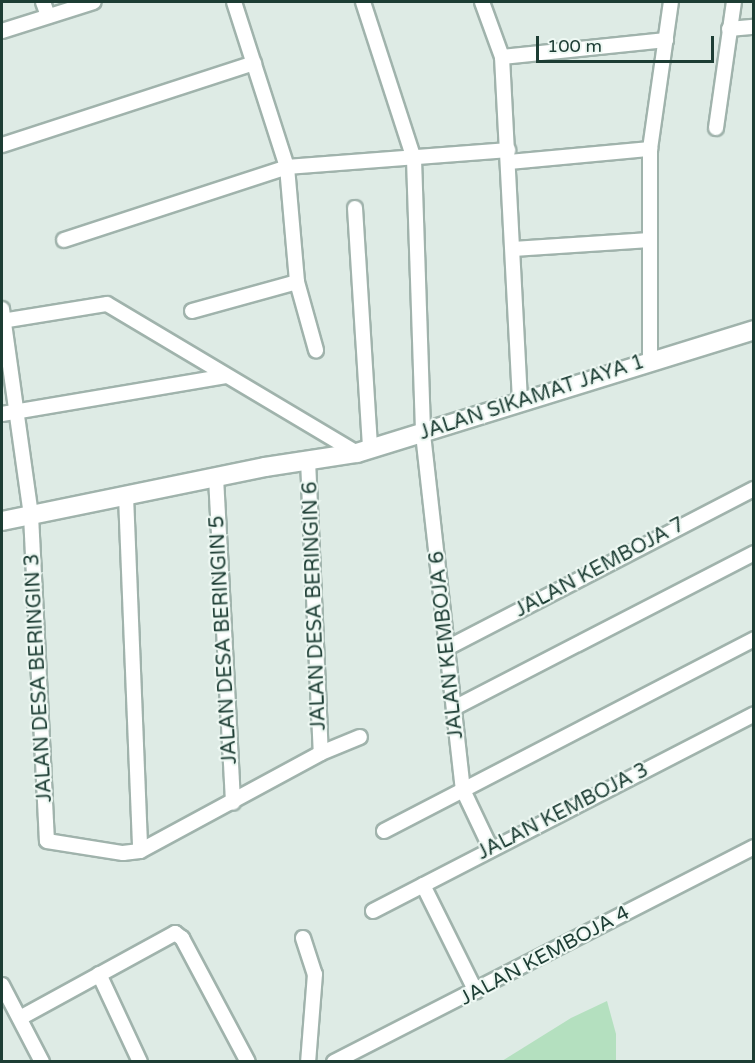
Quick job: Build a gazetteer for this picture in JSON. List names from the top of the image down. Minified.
{"streets":{"main road":["JALAN SIKAMAT JAYA 1"],"street":["JALAN KEMBOJA 7","JALAN DESA BERINGIN 6","JALAN DESA BERINGIN 5","JALAN KEMBOJA 6","JALAN DESA BERINGIN 3","JALAN KEMBOJA 3","JALAN KEMBOJA 4"]},"crossings":[["JALAN SIKAMAT JAYA 1","JALAN DESA BERINGIN 6"],["JALAN SIKAMAT JAYA 1","JALAN DESA BERINGIN 5"],["JALAN SIKAMAT JAYA 1","JALAN KEMBOJA 6"],["JALAN SIKAMAT JAYA 1","JALAN DESA BERINGIN 3"],["JALAN KEMBOJA 7","JALAN KEMBOJA 6"],["JALAN KEMBOJA 6","JALAN KEMBOJA 3"]],"scale_bar":"100 m"}
